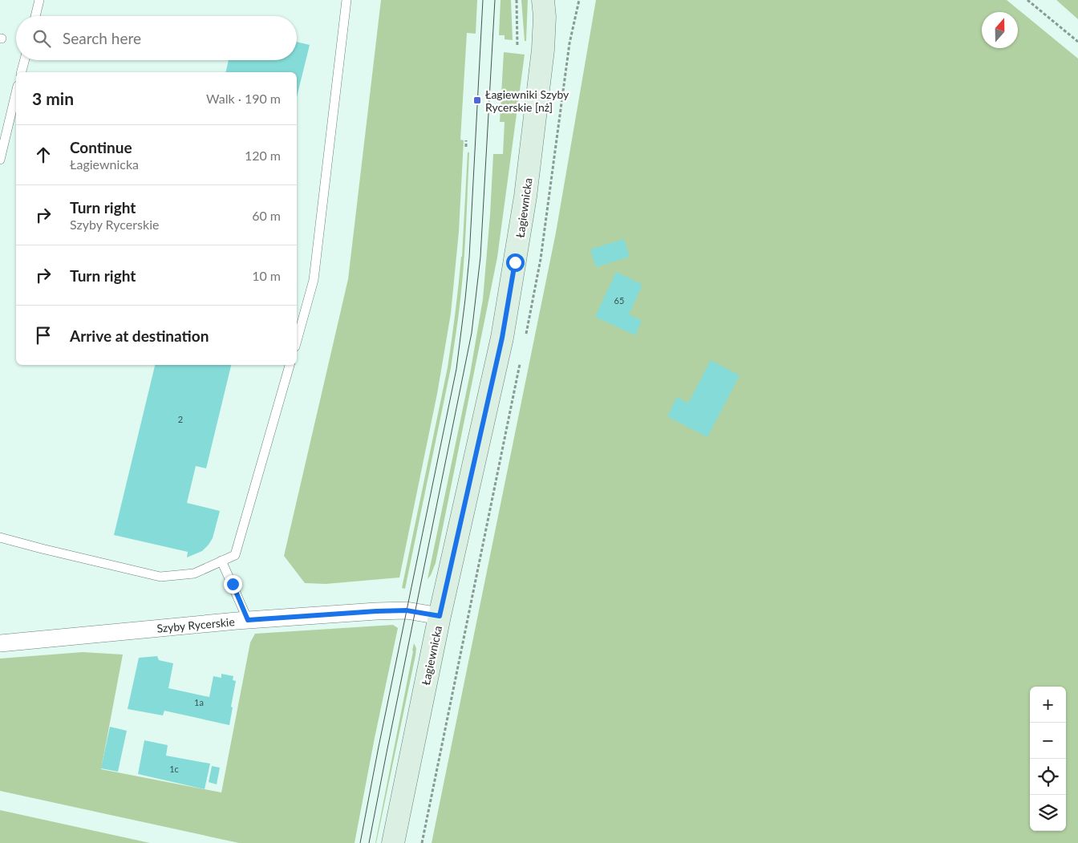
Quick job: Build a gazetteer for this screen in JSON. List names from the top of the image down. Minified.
{"streets":{"main road":["Łagiewnicka"],"street":["Szyby Rycerskie"]},"crossings":[["Łagiewnicka","Szyby Rycerskie"]],"places":{"transit":["Łagiewniki Szyby Rycerskie [nż]"]},"house_numbers":["65","2","1a","1c"],"north":"top","page":{"search":"Search here","heading":["3 min","Walk · 190 m"],"list":[["Continue","Łagiewnicka","120 m"],["Turn right","Szyby Rycerskie","60 m"],["Turn right","10 m"],"Arrive at destination"],"map_buttons":["+","−"]}}
